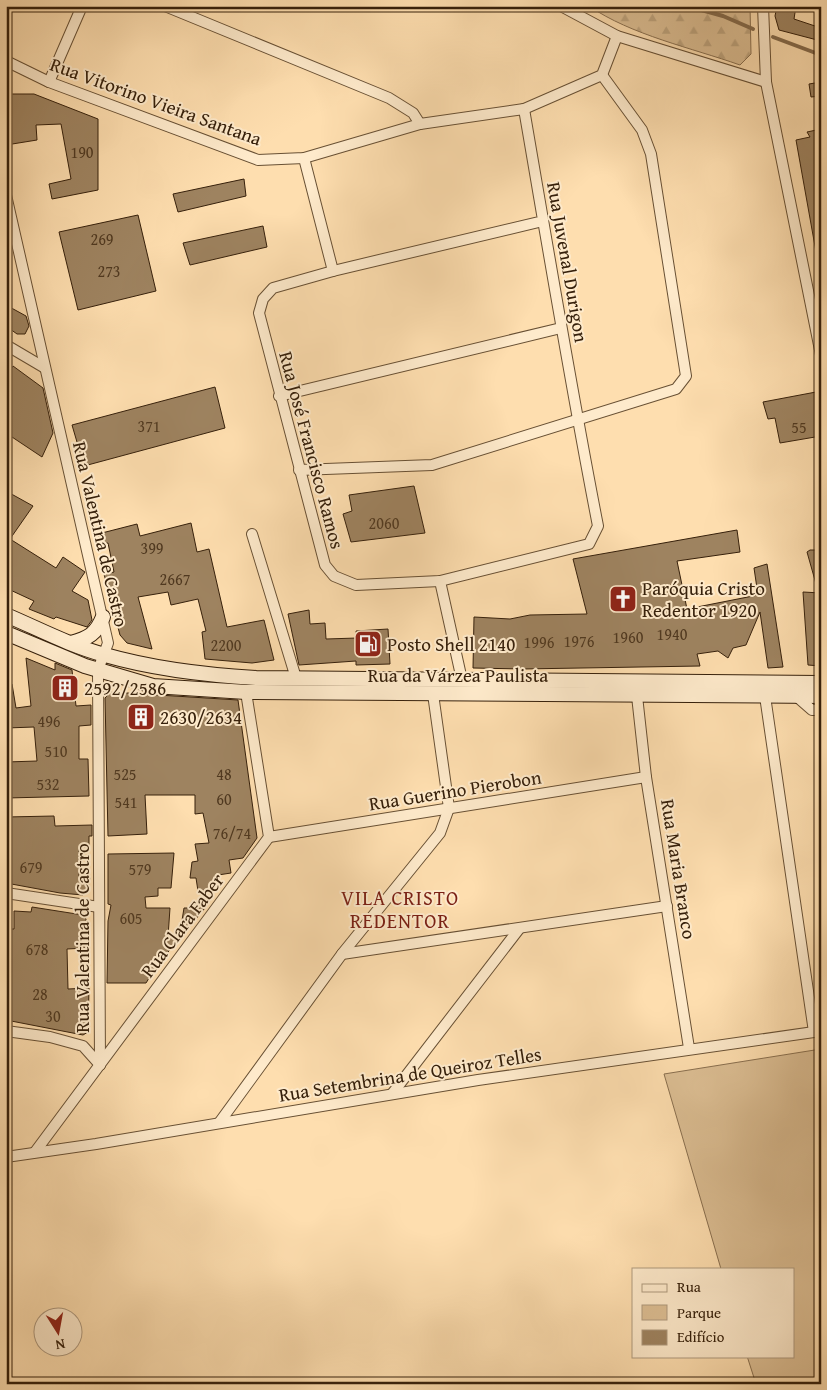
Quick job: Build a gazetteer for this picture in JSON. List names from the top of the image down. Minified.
{"streets":{"main road":["Rua da Várzea Paulista"],"street":["Rua Vitorino Vieira Santana","Rua Juvenal Durigon","Rua José Francisco Ramos","Rua Valentina de Castro","Rua Guerino Pierobon","Rua Maria Branco","Rua Clara Faber","Rua Setembrina de Queiroz Telles"]},"crossings":[["Rua Vitorino Vieira Santana","Rua Juvenal Durigon"],["Rua Juvenal Durigon","Rua José Francisco Ramos"],["Rua Valentina de Castro","Rua da Várzea Paulista"],["Rua Valentina de Castro","Rua Clara Faber"],["Rua da Várzea Paulista","Rua Maria Branco"],["Rua Guerino Pierobon","Rua Maria Branco"],["Rua Guerino Pierobon","Rua Clara Faber"],["Rua Maria Branco","Rua Setembrina de Queiroz Telles"],["Rua Clara Faber","Rua Setembrina de Queiroz Telles"]],"districts":["VILA CRISTO REDENTOR"],"places":{"church":["Paróquia Cristo Redentor 1920"],"fuel station":["Posto Shell 2140"],"building":["2592/2586","2630/2634"]},"house_numbers":["190","269","273","371","55","2060","399","2667","1940","1960","1976","1996","2200","496","510","525","48","532","60","541","76/74","679","579","605","678","28","30"],"legend":["Rua","Parque","Edifício"],"north":"bottom"}
